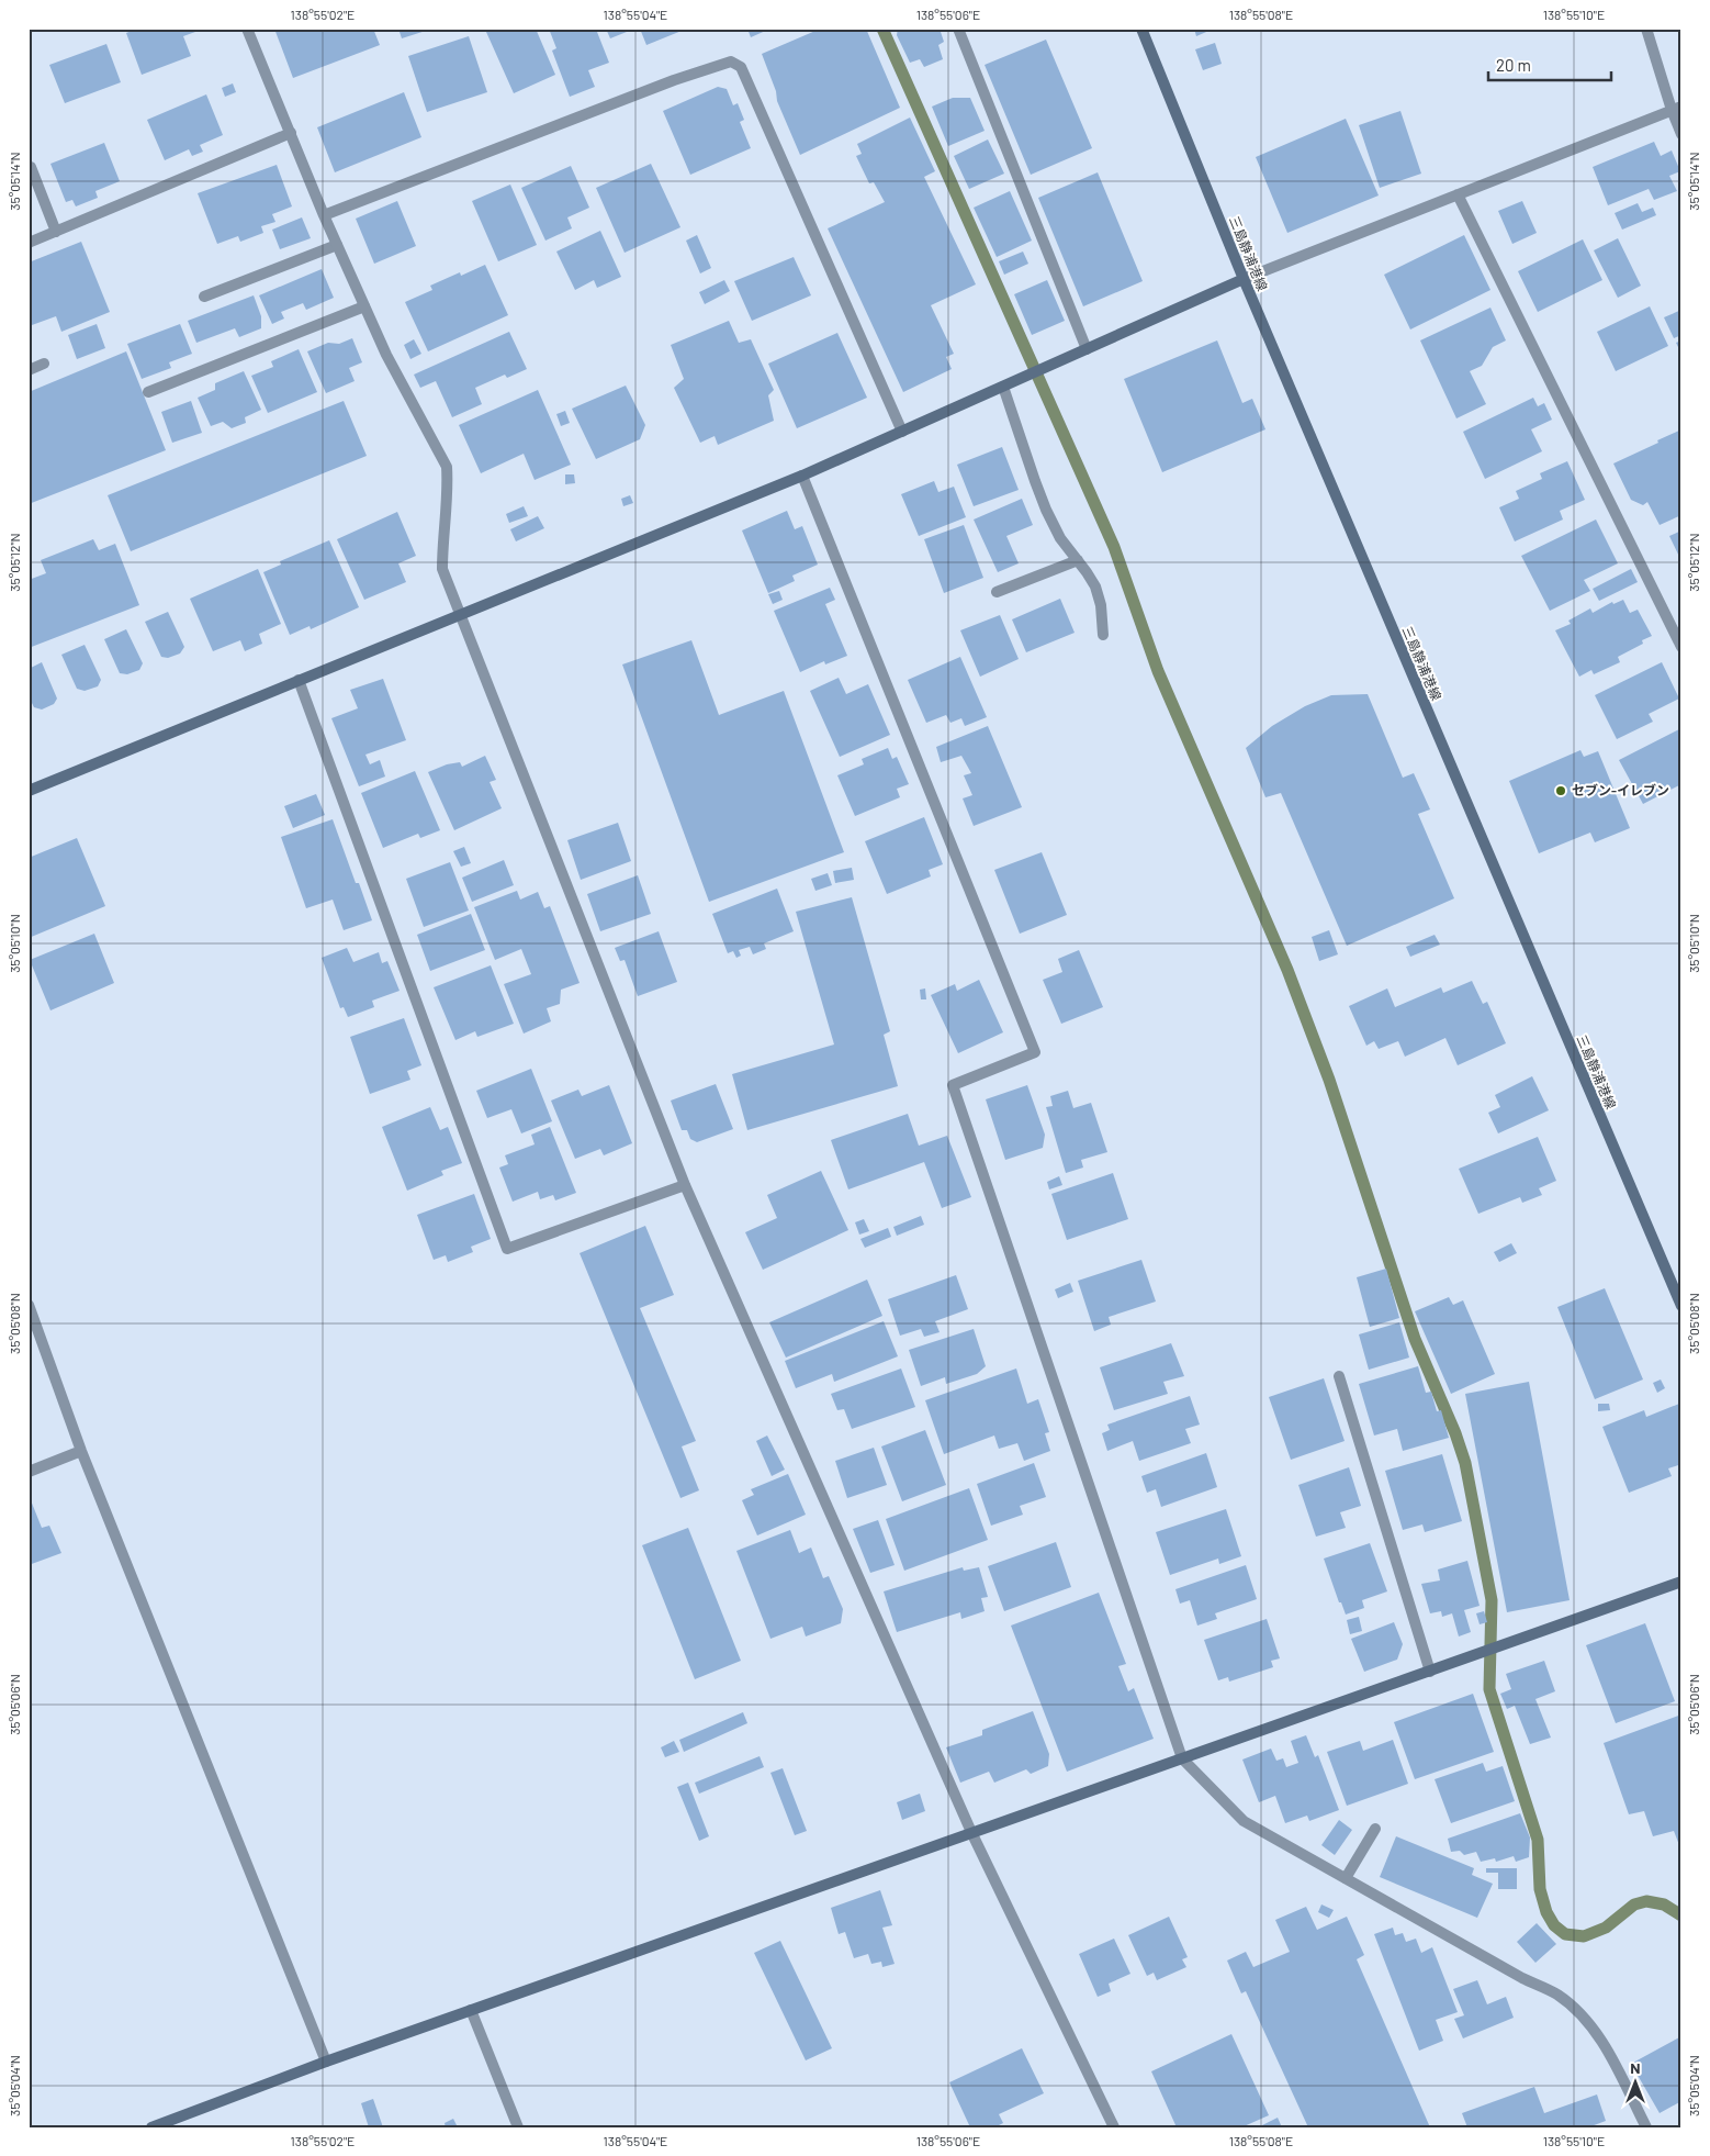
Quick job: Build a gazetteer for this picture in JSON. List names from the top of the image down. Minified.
{"streets":{"street":["三島静浦港線"]},"places":["セブン-イレブン"],"scale_bar":"20 m","north":"top","coordinates":["138°55'02\"E","138°55'04\"E","138°55'06\"E","138°55'08\"E","138°55'10\"E","35°05'14\"N","35°05'12\"N","35°05'10\"N","35°05'08\"N","35°05'06\"N","35°05'04\"N"]}
